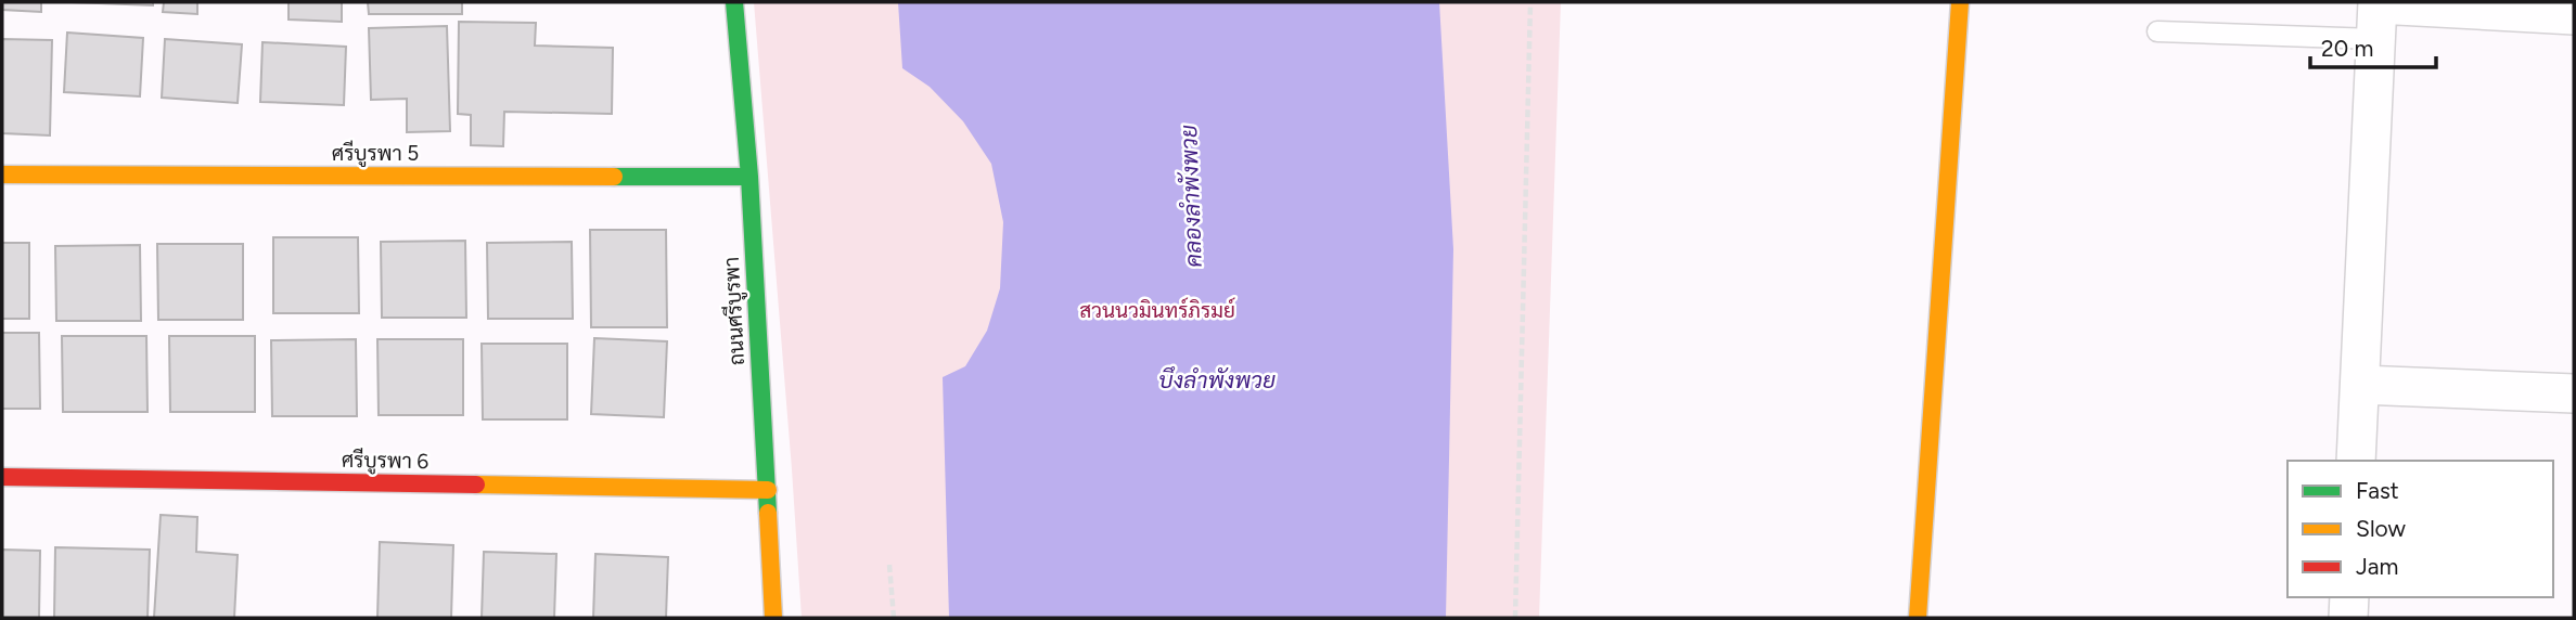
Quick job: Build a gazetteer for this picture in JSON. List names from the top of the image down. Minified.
{"streets":{"street":["ศรีบูรพา 5","ถนนศรีบูรพา","ศรีบูรพา 6"]},"crossings":[["ศรีบูรพา 5","ถนนศรีบูรพา"],["ถนนศรีบูรพา","ศรีบูรพา 6"]],"water":["คลองลำพังพวย","บึงลำพังพวย"],"parks":["สวนนวมินทร์ภิรมย์"],"legend":["Fast","Slow","Jam"],"scale_bar":"20 m"}
